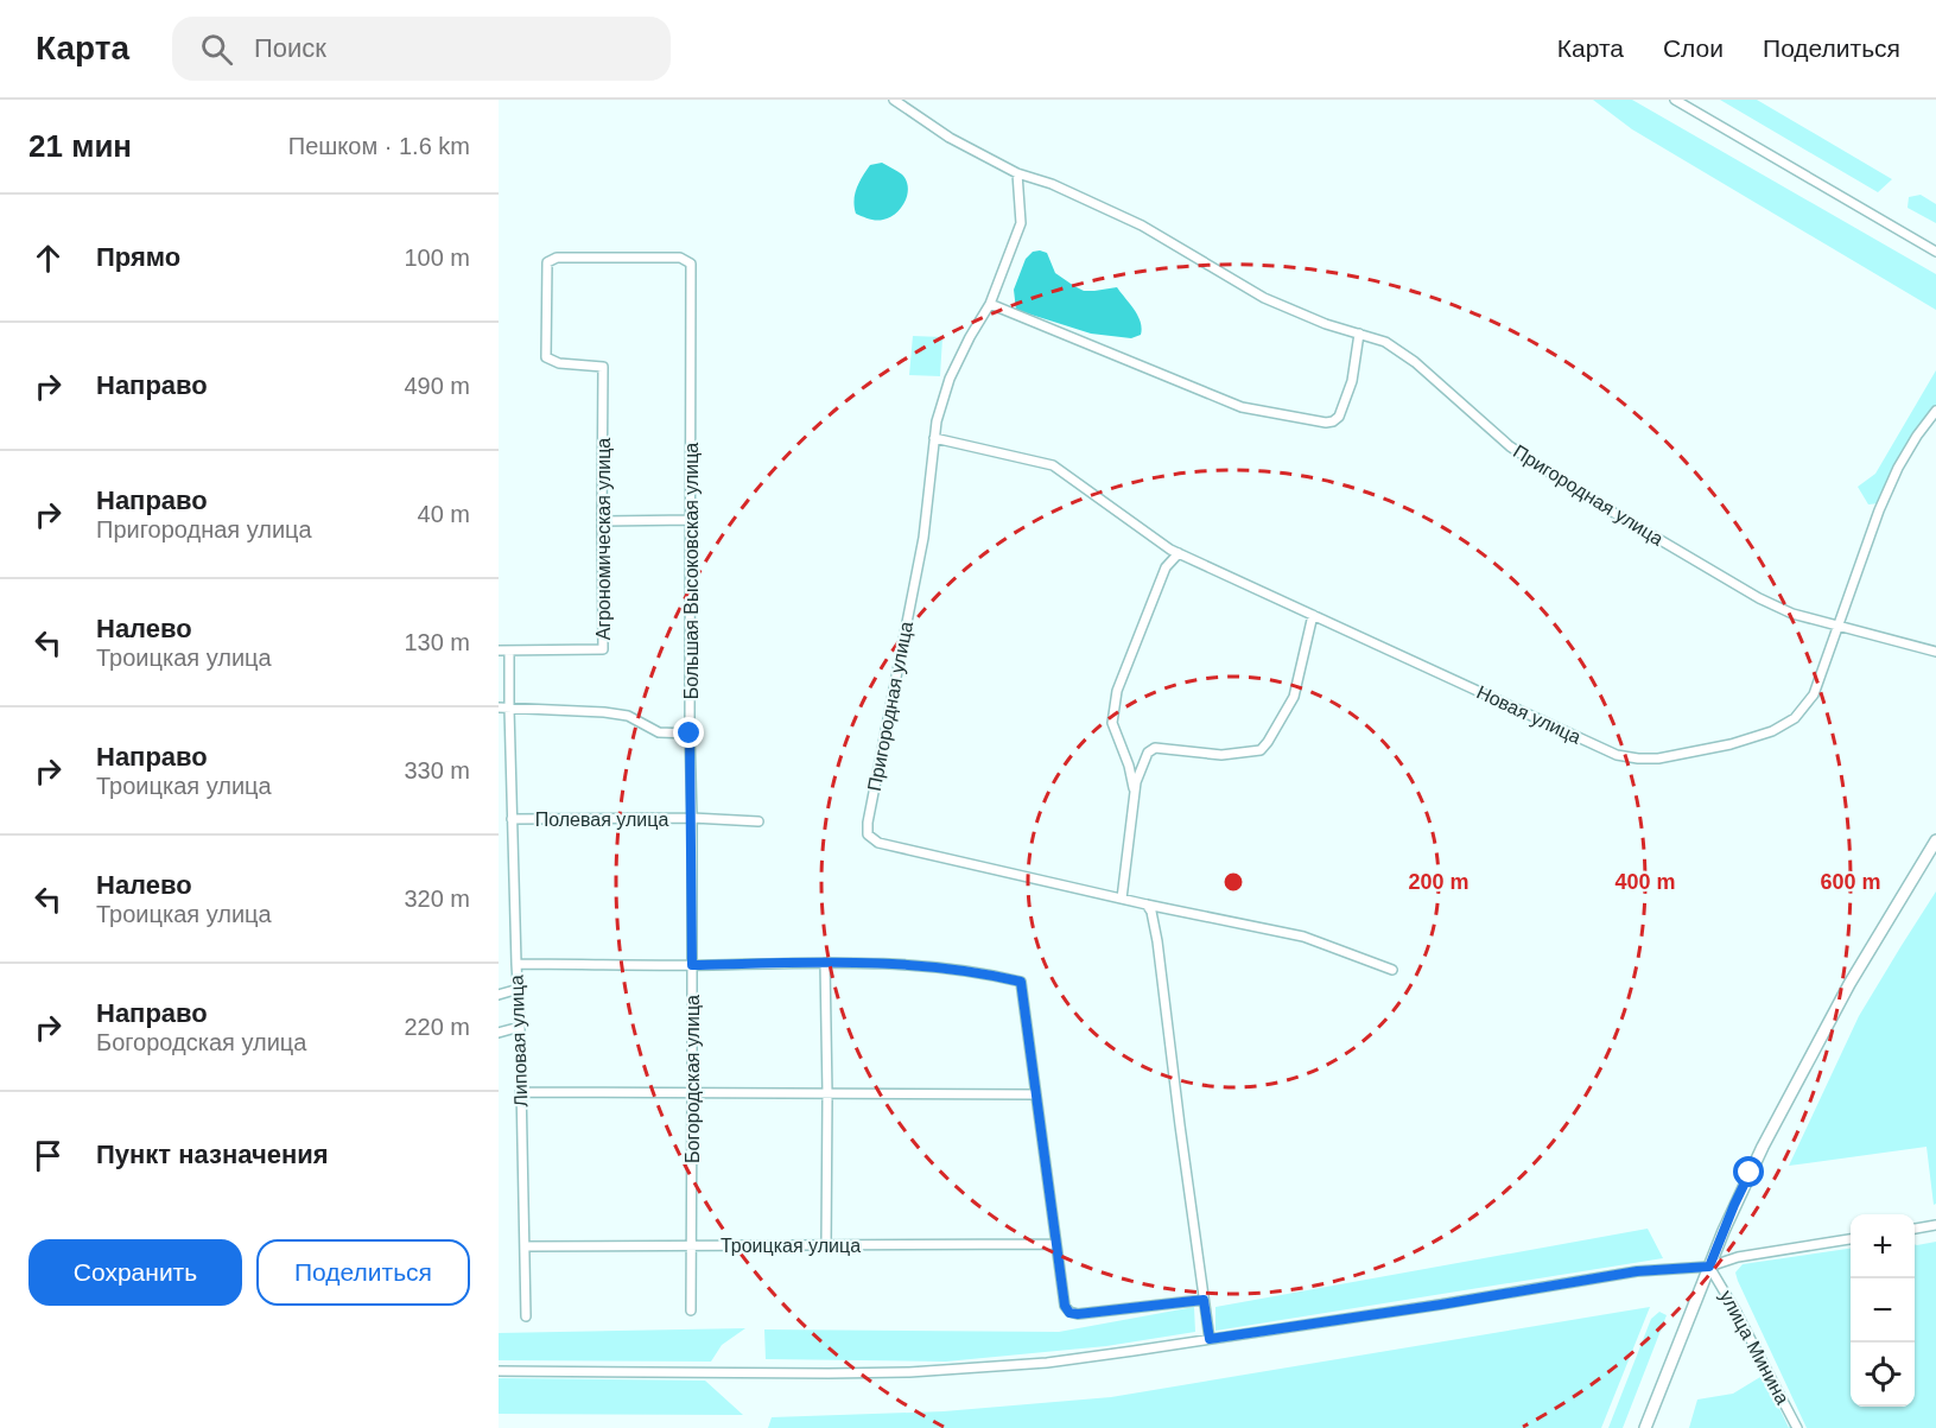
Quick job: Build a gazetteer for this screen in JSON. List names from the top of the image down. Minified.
{"streets":{"street":["Пригородная улица","Агрономическая улица","Большая Высоковская улица","Новая улица","Полевая улица","Липовая улица","Богородская улица","Троицкая улица","улица Минина"]},"crossings":[["Пригородная улица","Новая улица"],["Агрономическая улица","Большая Высоковская улица"],["Агрономическая улица","Липовая улица"],["Большая Высоковская улица","Богородская улица"],["Полевая улица","Липовая улица"],["Полевая улица","Богородская улица"],["Липовая улица","Троицкая улица"],["Богородская улица","Троицкая улица"]],"page":{"header":"Карта","search":"Поиск","nav":["Карта","Слои","Поделиться"],"heading":["21 мин","Пешком · 1.6 km"],"list":[["Прямо","100 m"],["Направо","490 m"],["Направо","Пригородная улица","40 m"],["Налево","Троицкая улица","130 m"],["Направо","Троицкая улица","330 m"],["Налево","Троицкая улица","320 m"],["Направо","Богородская улица","220 m"],"Пункт назначения"],"map_buttons":["+","−"],"buttons":["Сохранить","Поделиться"]},"rings":["200 m","400 m","600 m"]}
